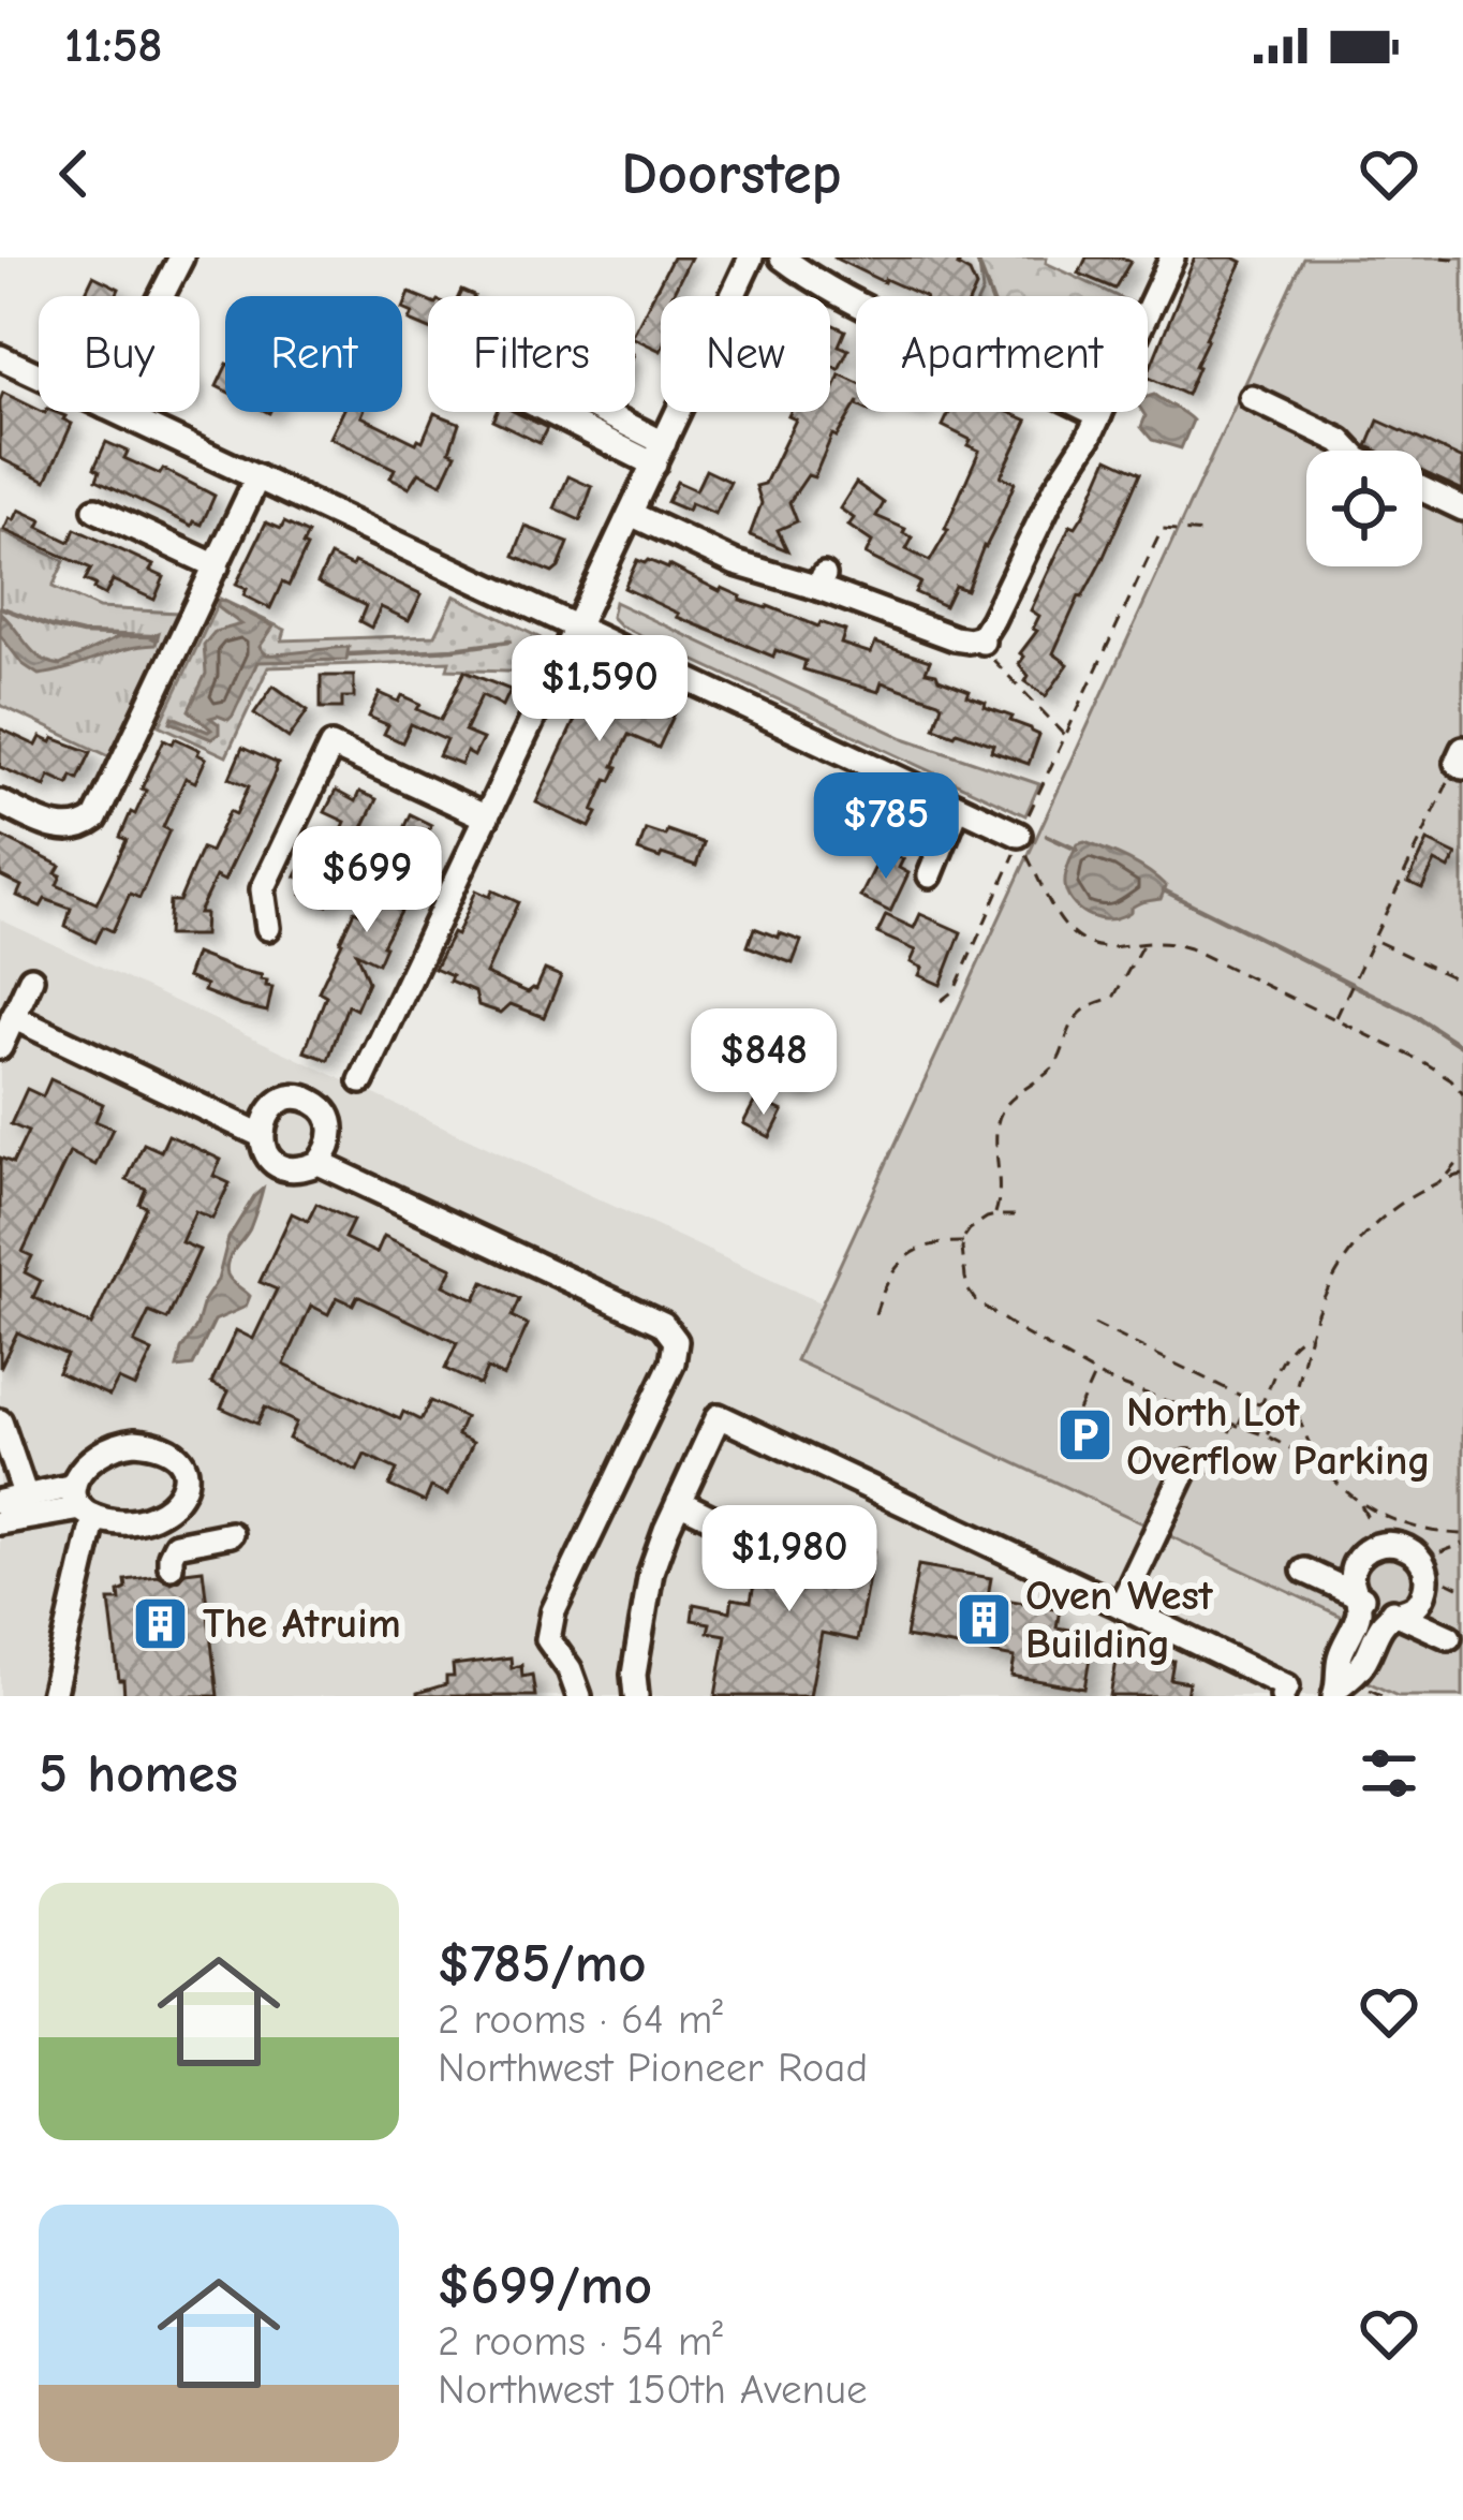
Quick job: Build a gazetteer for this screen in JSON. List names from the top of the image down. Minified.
{"places":{"parking":["North Lot Overflow Parking"],"building":["Oven West Building","The Atruim"]},"page":{"status":"11:58","header":"Doorstep","chip":["Buy","Rent","Filters","New","Apartment"],"price":["$1,590","$785","$699","$848","$1,980"],"heading":"5 homes","list":[{"name":"$785/mo","note":"2 rooms · 64 m² · Northwest Pioneer Road"},{"name":"$699/mo","note":"2 rooms · 54 m² · Northwest 150th Avenue"}]}}
